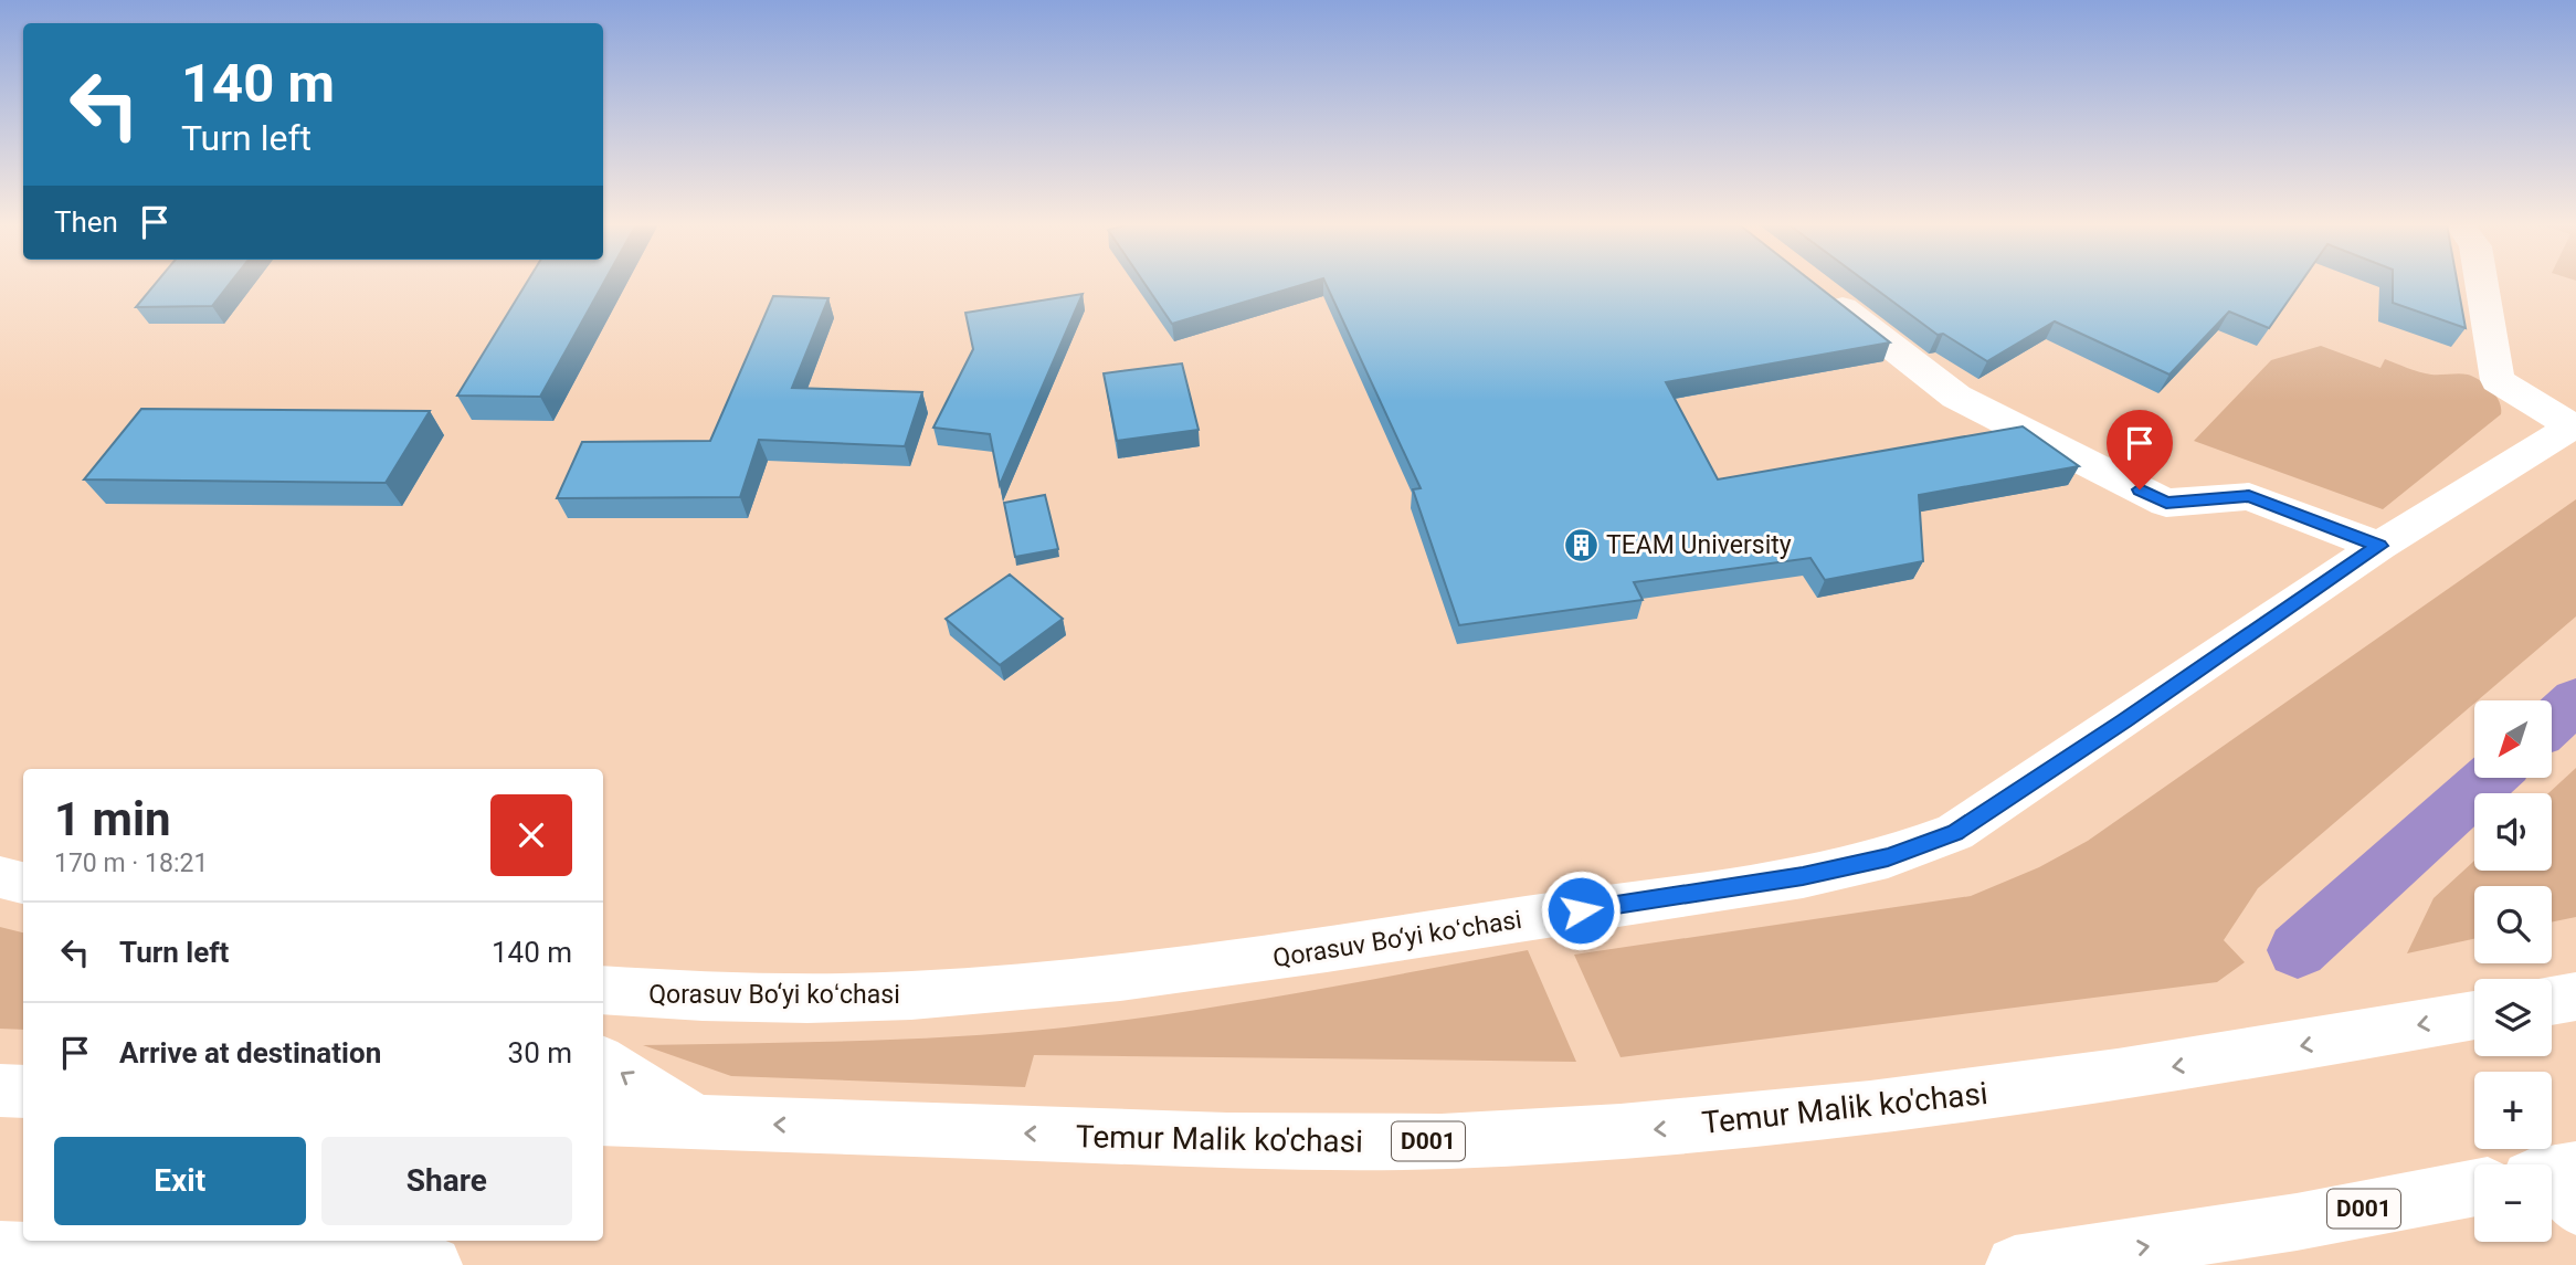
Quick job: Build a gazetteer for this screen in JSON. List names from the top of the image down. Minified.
{"streets":{"main road":["Qorasuv Bo‘yi koʻchasi","Temur Malik ko'chasi","D001"]},"one_way":["Temur Malik ko'chasi"],"places":{"building":["TEAM University"]},"north":"bottom left","page":{"turn":["140 m","Turn left"],"then":"Then","map_buttons":["+","−"],"heading":["1 min","170 m · 18:21"],"list":[{"name":"Turn left","value":"140 m"},{"name":"Arrive at destination","value":"30 m"}],"buttons":["Exit","Share"]}}
